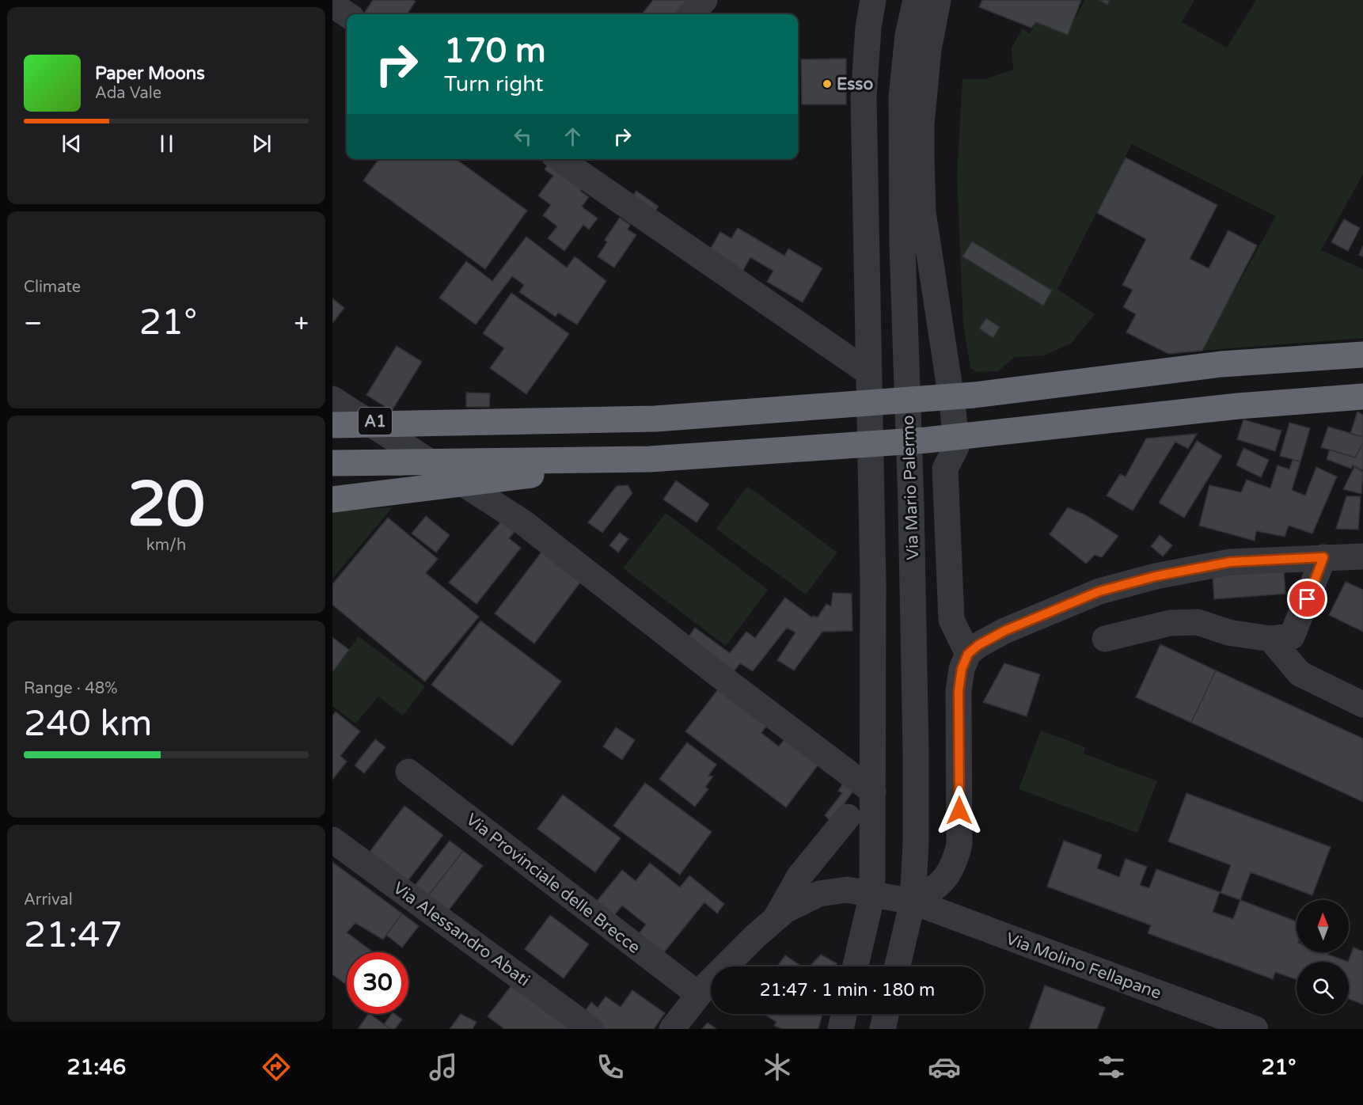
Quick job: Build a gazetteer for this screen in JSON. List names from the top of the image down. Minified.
{"streets":{"highway":["A1"],"street":["Via Mario Palermo","Via Provinciale delle Brecce","Via Alessandro Abati","Via Molino Fellapane"]},"crossings":[["Via Mario Palermo","Via Molino Fellapane"]],"places":["Esso"],"north":"top","page":{"turn":["170 m","Turn right"],"song":["Paper Moons","Ada Vale"],"tile":["Climate",["20","km/h"],["Range · 48%","240 km"],["Arrival","21:47"]],"heat":["−","21°","+"],"limit":"30","trip":"21:47 · 1 min · 180 m","tabs":["21:46","21°"]}}
